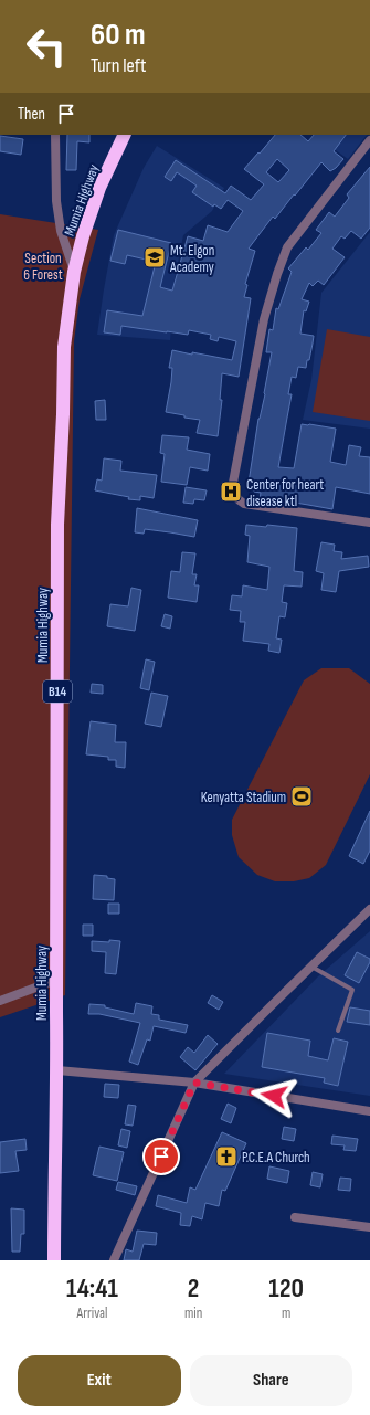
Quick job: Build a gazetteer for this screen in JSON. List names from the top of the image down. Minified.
{"streets":{"highway":["Mumia Highway","B14"]},"parks":["Section 6 Forest"],"places":{"school or university":["Mt. Elgon Academy"],"hospital":["Center for heart disease ktl"],"sports":["Kenyatta Stadium"],"church":["P.C.E.A Church"]},"page":{"turn":["60 m","Turn left"],"then":"Then","eta":["14:41","Arrival","2","min","120","m"],"buttons":["Exit","Share"]}}
